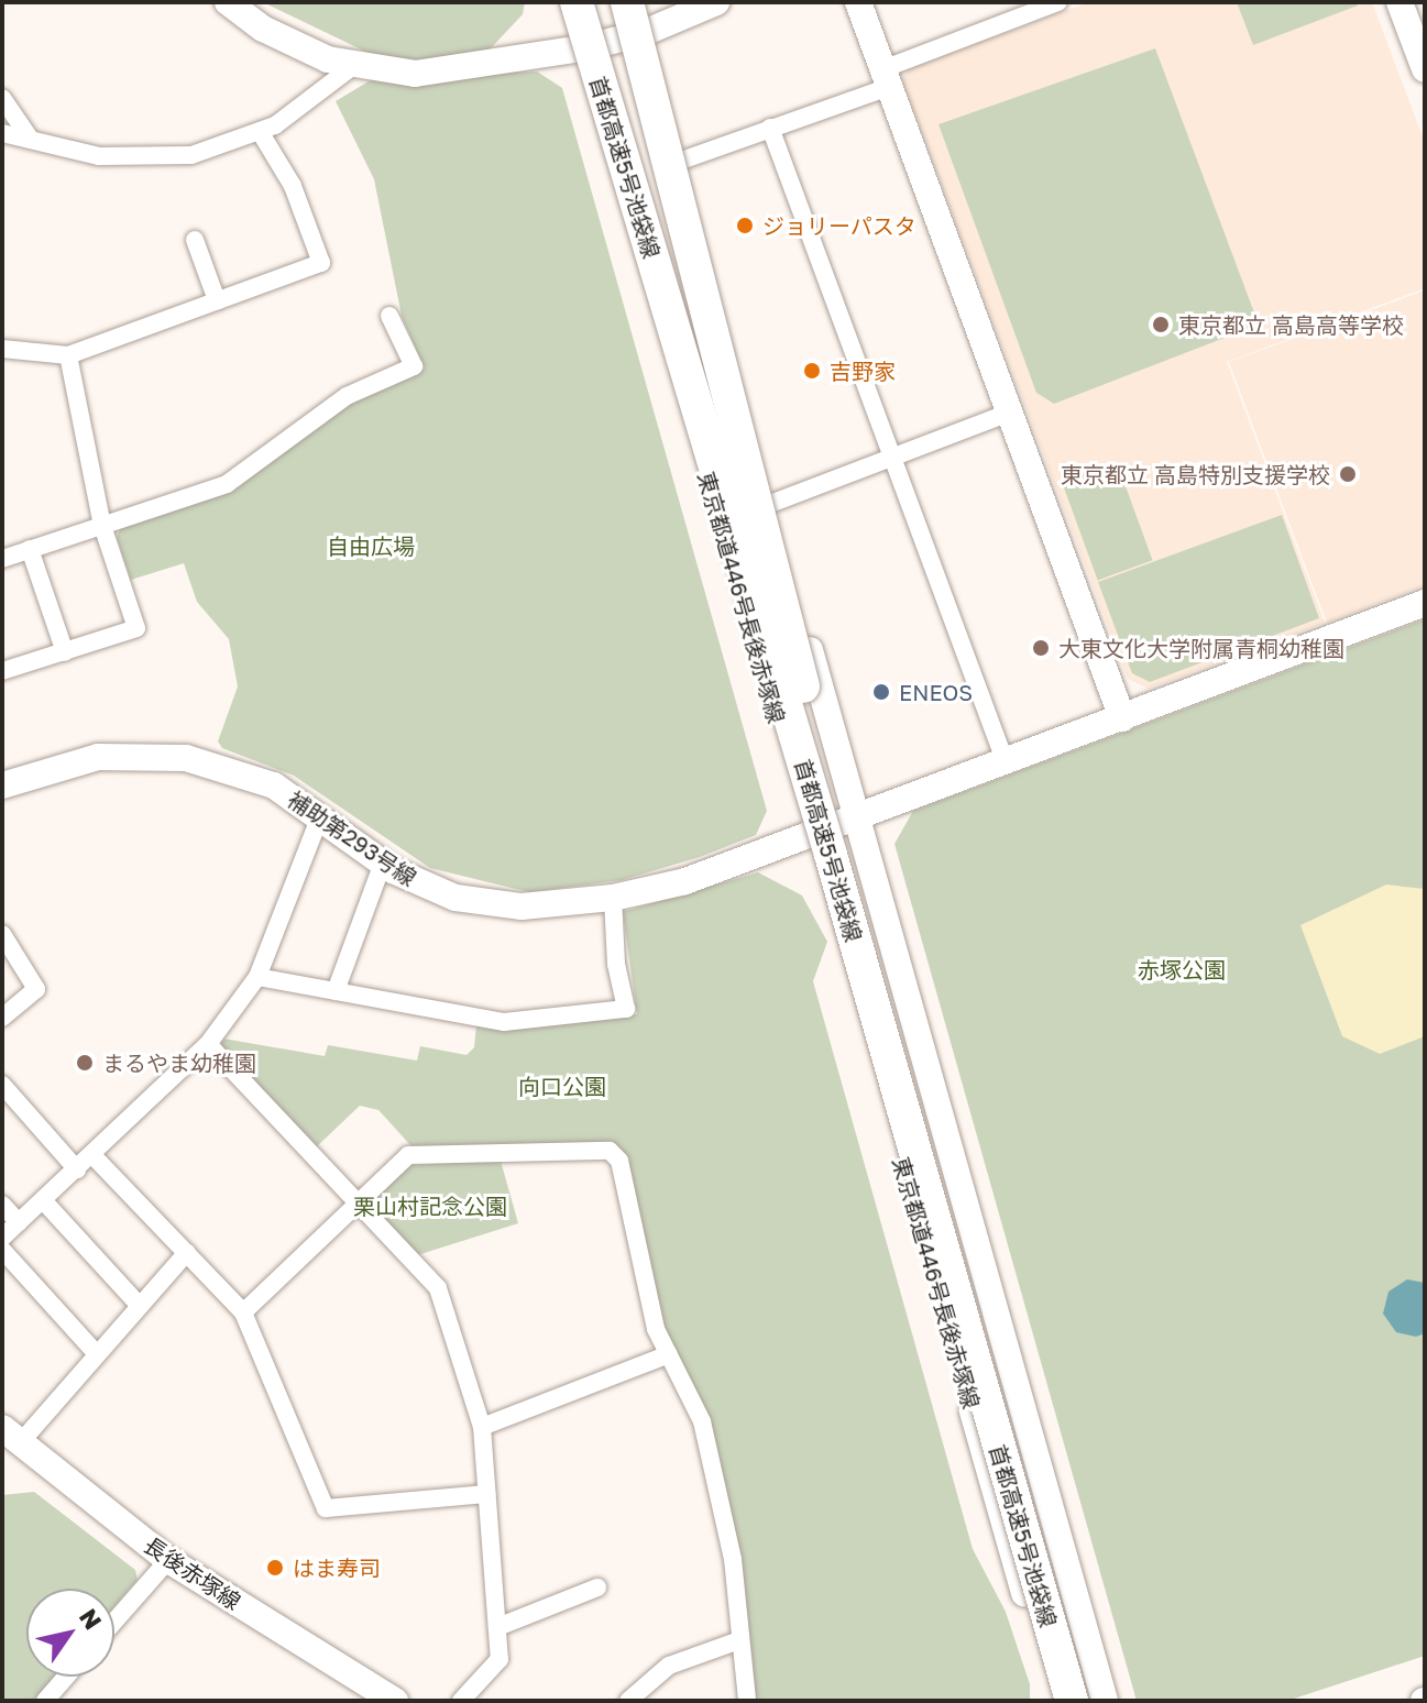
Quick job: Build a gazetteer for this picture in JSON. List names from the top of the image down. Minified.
{"streets":{"highway":["首都高速5号池袋線"],"main road":["東京都道446号長後赤塚線","補助第293号線","長後赤塚線"]},"crossings":[["東京都道446号長後赤塚線","補助第293号線"]],"parks":["自由広場","赤塚公園","向口公園","栗山村記念公園"],"places":["ジョリーパスタ","東京都立 高島高等学校","吉野家","東京都立 高島特別支援学校","大東文化大学附属青桐幼稚園","ENEOS","まるやま幼稚園","はま寿司"],"north":"top right"}
